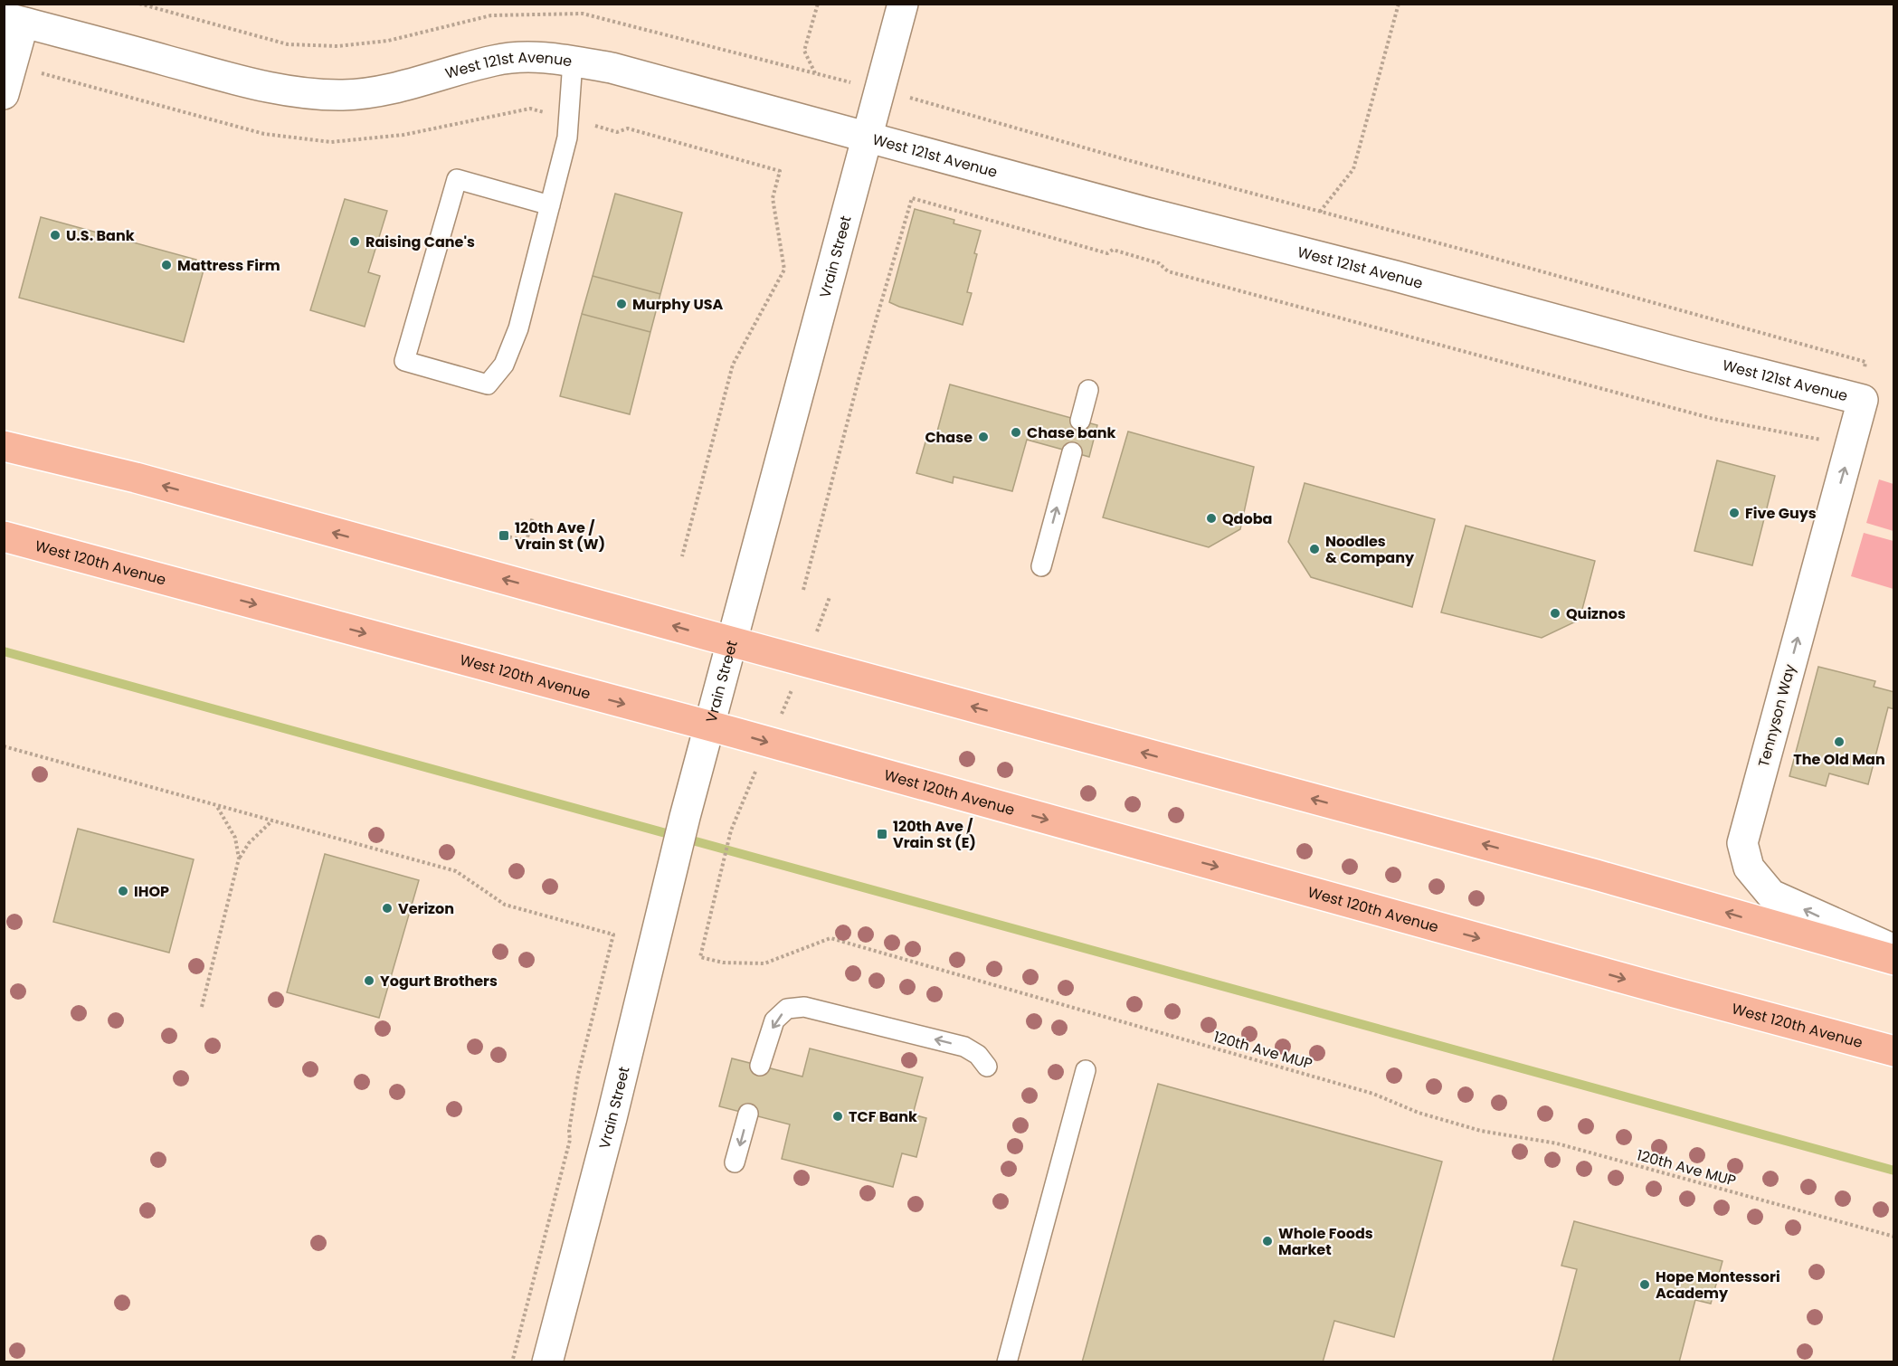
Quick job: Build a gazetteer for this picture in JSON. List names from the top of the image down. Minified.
{"streets":{"main road":["West 120th Avenue"],"street":["West 121st Avenue","Vrain Street","Tennyson Way"],"path":["120th Ave MUP"]},"crossings":[["West 121st Avenue","Vrain Street"],["West 121st Avenue","Tennyson Way"],["Vrain Street","West 120th Avenue"]],"one_way":["Tennyson Way"],"places":{"other":["U.S. Bank","Raising Cane's","Mattress Firm","Murphy USA","Chase bank","Chase","Five Guys","Qdoba","Noodles & Company","Quiznos","The Old Man","IHOP","Verizon","Yogurt Brothers","TCF Bank","Whole Foods Market","Hope Montessori Academy"],"transit":["120th Ave / Vrain St (W)","120th Ave / Vrain St (E)"]}}
